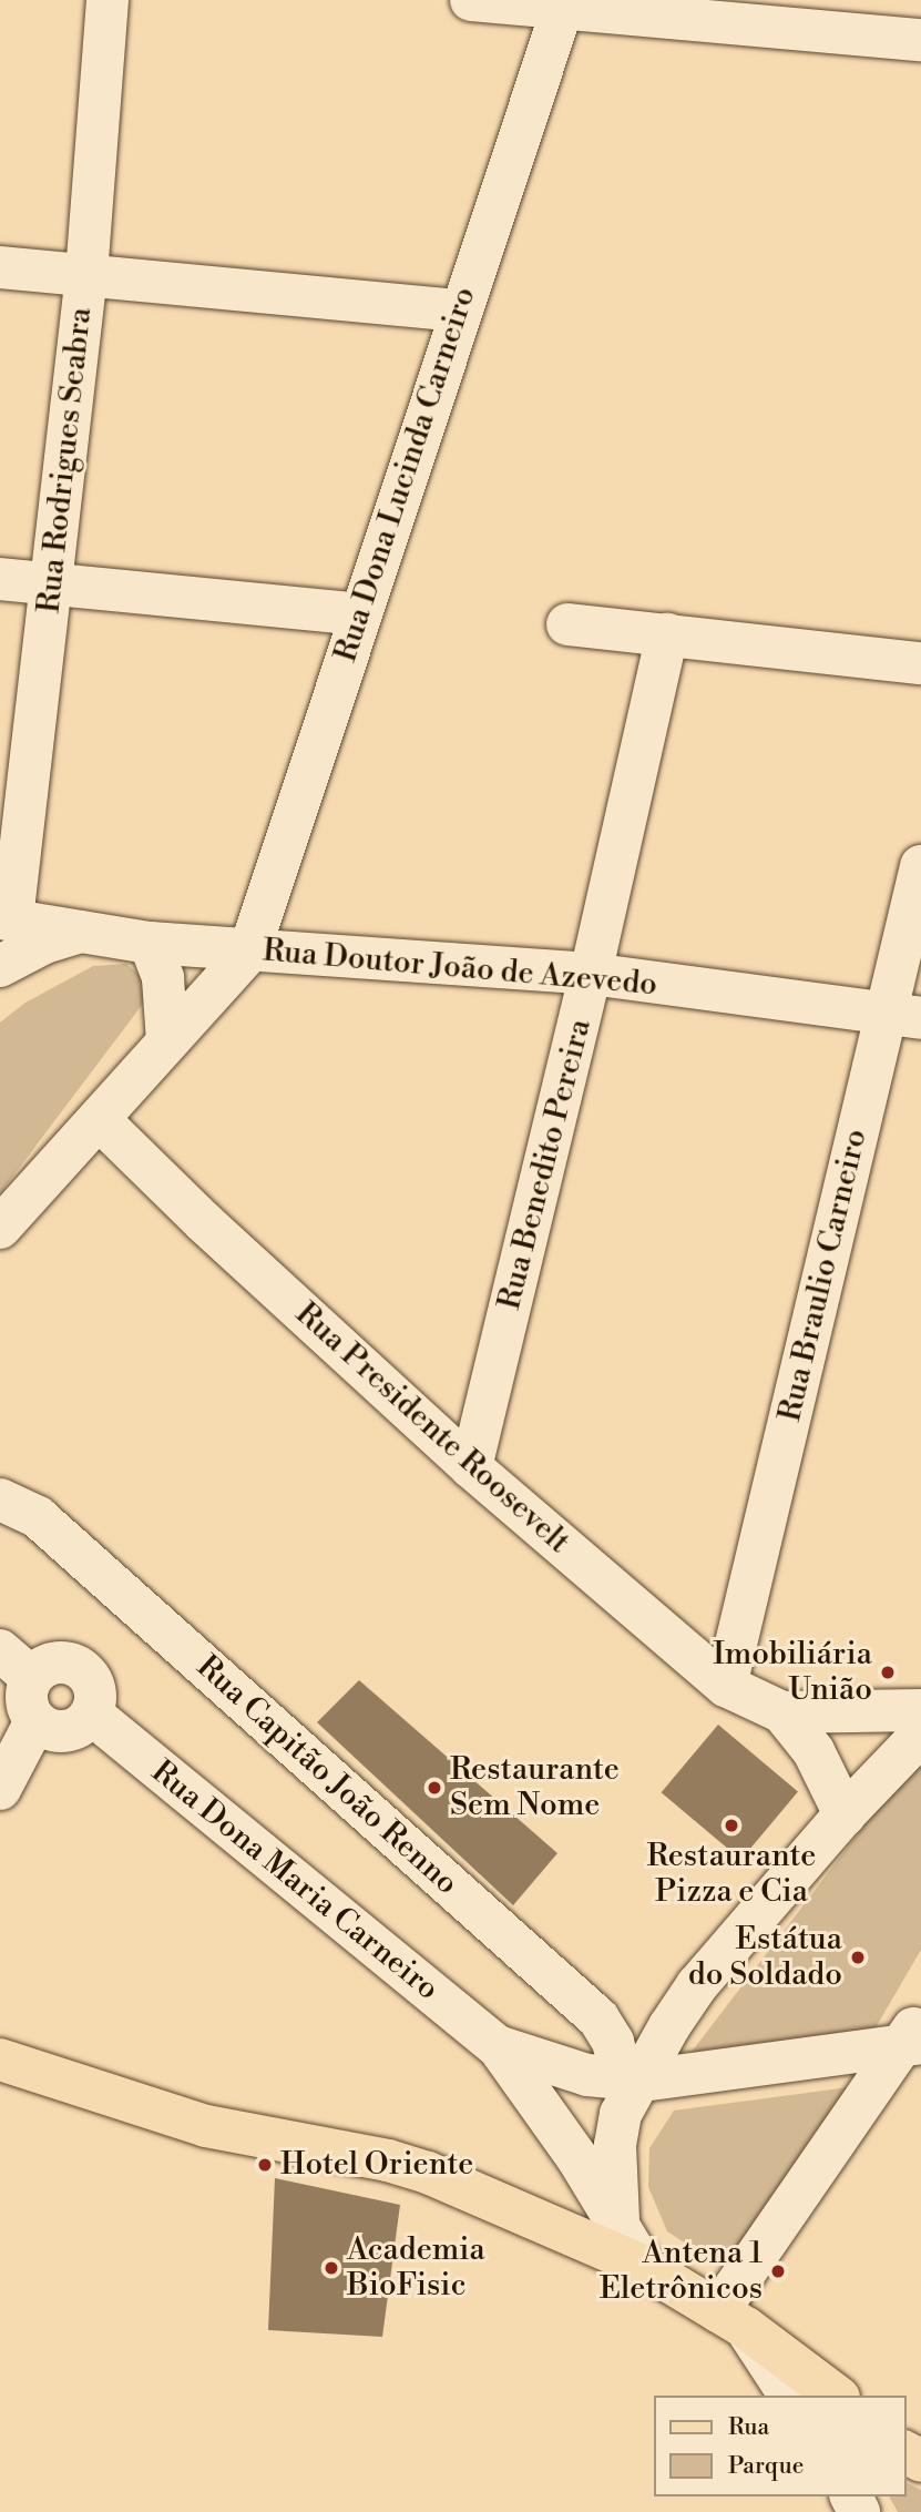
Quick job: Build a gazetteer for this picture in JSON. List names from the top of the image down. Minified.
{"streets":{"street":["Rua Rodrigues Seabra","Rua Dona Lucinda Carneiro","Rua Doutor João de Azevedo","Rua Benedito Pereira","Rua Braulio Carneiro","Rua Presidente Roosevelt","Rua Capitão João Renno","Rua Dona Maria Carneiro"]},"crossings":[["Rua Rodrigues Seabra","Rua Doutor João de Azevedo"],["Rua Dona Lucinda Carneiro","Rua Doutor João de Azevedo"],["Rua Doutor João de Azevedo","Rua Benedito Pereira"],["Rua Doutor João de Azevedo","Rua Braulio Carneiro"],["Rua Benedito Pereira","Rua Presidente Roosevelt"],["Rua Braulio Carneiro","Rua Presidente Roosevelt"],["Rua Capitão João Renno","Rua Dona Maria Carneiro"]],"places":["Imobiliária União","Restaurante Sem Nome","Restaurante Pizza e Cia","Estátua do Soldado","Hotel Oriente","Academia BioFisic","Antena 1 Eletrônicos"],"legend":["Rua","Parque"]}
